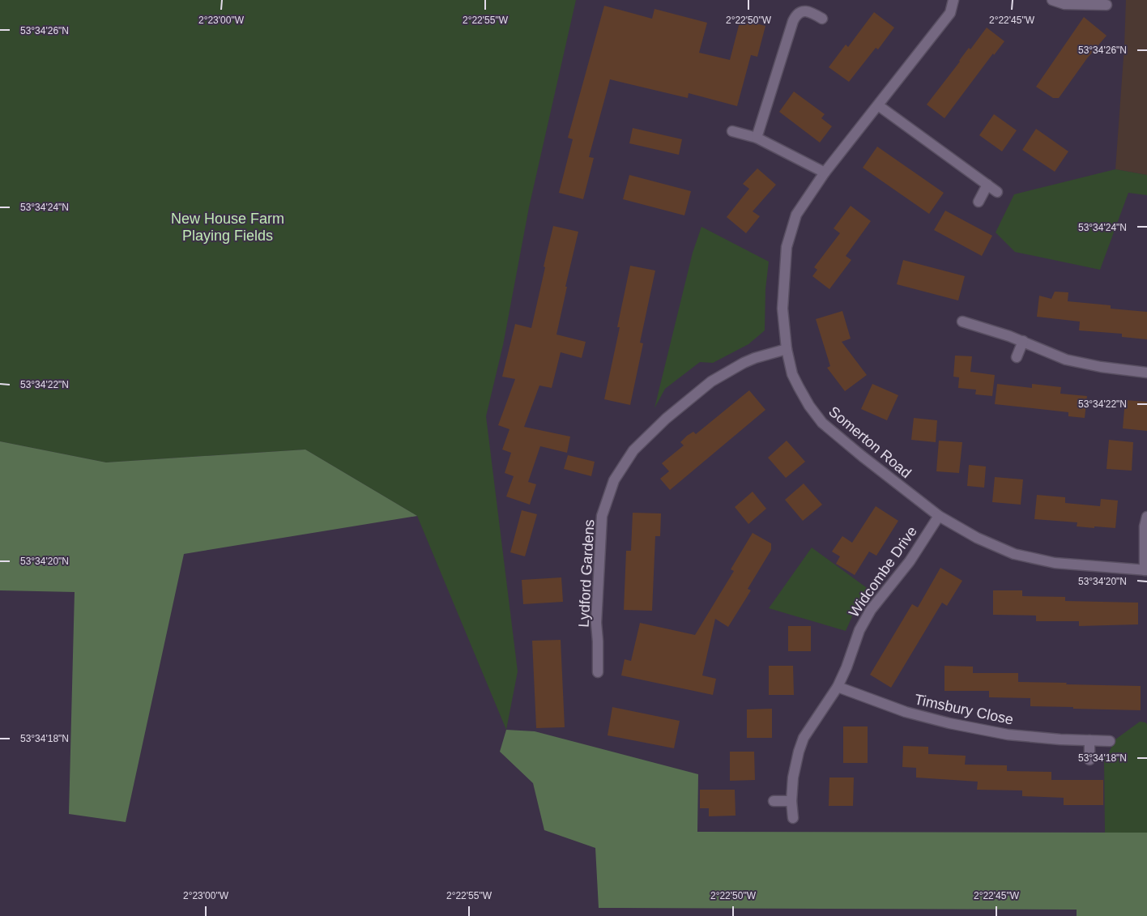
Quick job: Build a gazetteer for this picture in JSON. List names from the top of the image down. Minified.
{"streets":{"street":["Somerton Road","Widcombe Drive","Lydford Gardens","Timsbury Close"]},"crossings":[["Somerton Road","Widcombe Drive"],["Somerton Road","Lydford Gardens"],["Widcombe Drive","Timsbury Close"]],"parks":["New House Farm Playing Fields"],"coordinates":["2°23'00\"W","2°22'55\"W","2°22'50\"W","2°22'45\"W","53°34'26\"N","53°34'24\"N","53°34'22\"N","53°34'20\"N","53°34'18\"N"]}
